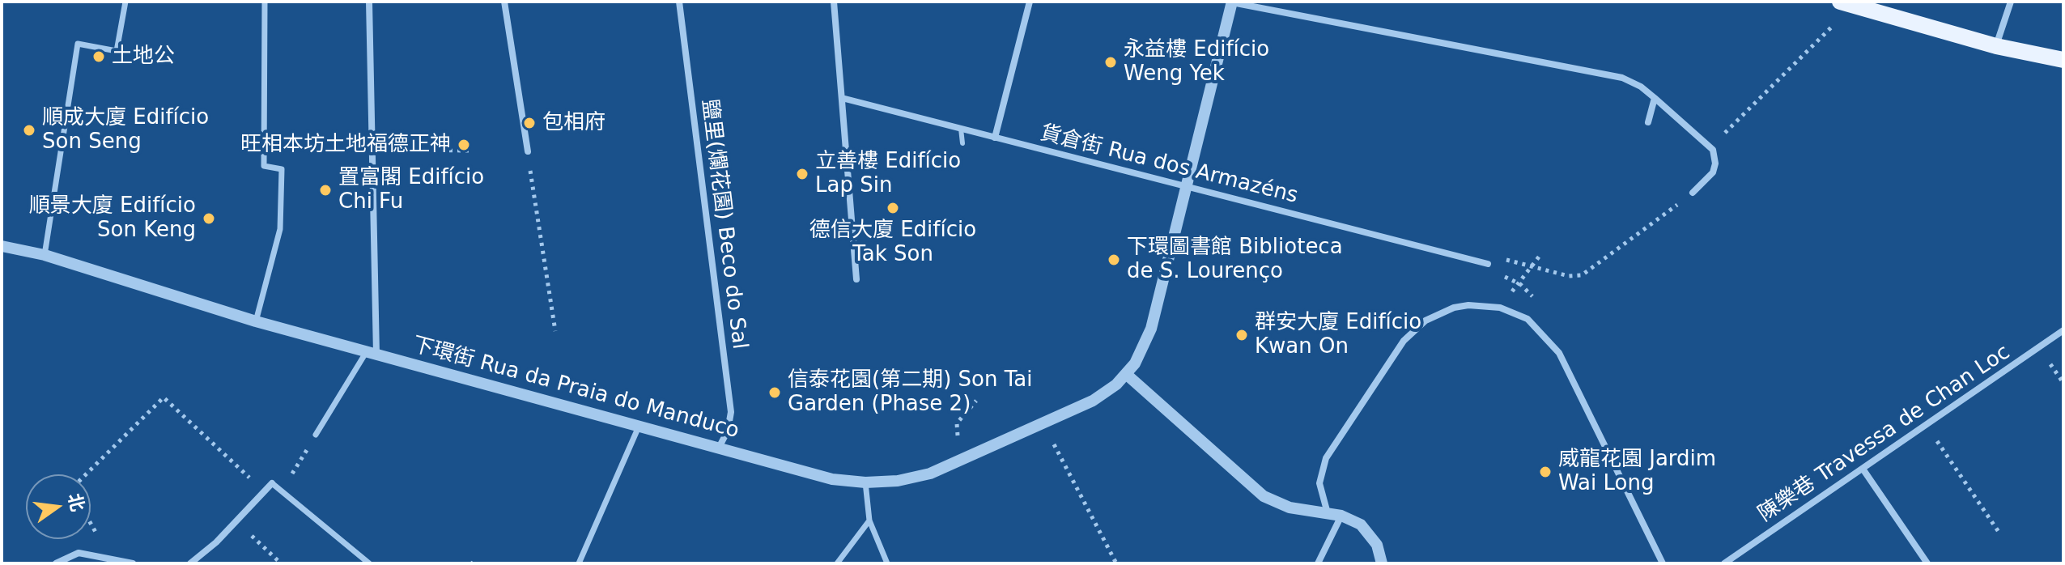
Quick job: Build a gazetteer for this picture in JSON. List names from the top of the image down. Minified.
{"streets":{"street":["貨倉街 Rua dos Armazéns","鹽里(爛花園) Beco do Sal","下環街 Rua da Praia do Manduco","陳樂巷 Travessa de Chan Loc"]},"crossings":[["貨倉街 Rua dos Armazéns","下環街 Rua da Praia do Manduco"],["鹽里(爛花園) Beco do Sal","下環街 Rua da Praia do Manduco"]],"places":["土地公","永益樓 Edifício Weng Yek","包相府","順成大廈 Edifício Son Seng","旺相本坊土地福德正神","立善樓 Edifício Lap Sin","置富閣 Edifício Chi Fu","德信大廈 Edifício Tak Son","順景大廈 Edifício Son Keng","下環圖書館 Biblioteca de S. Lourenço","群安大廈 Edifício Kwan On","信泰花園(第二期) Son Tai Garden (Phase 2)","威龍花園 Jardim Wai Long"],"north":"right"}
